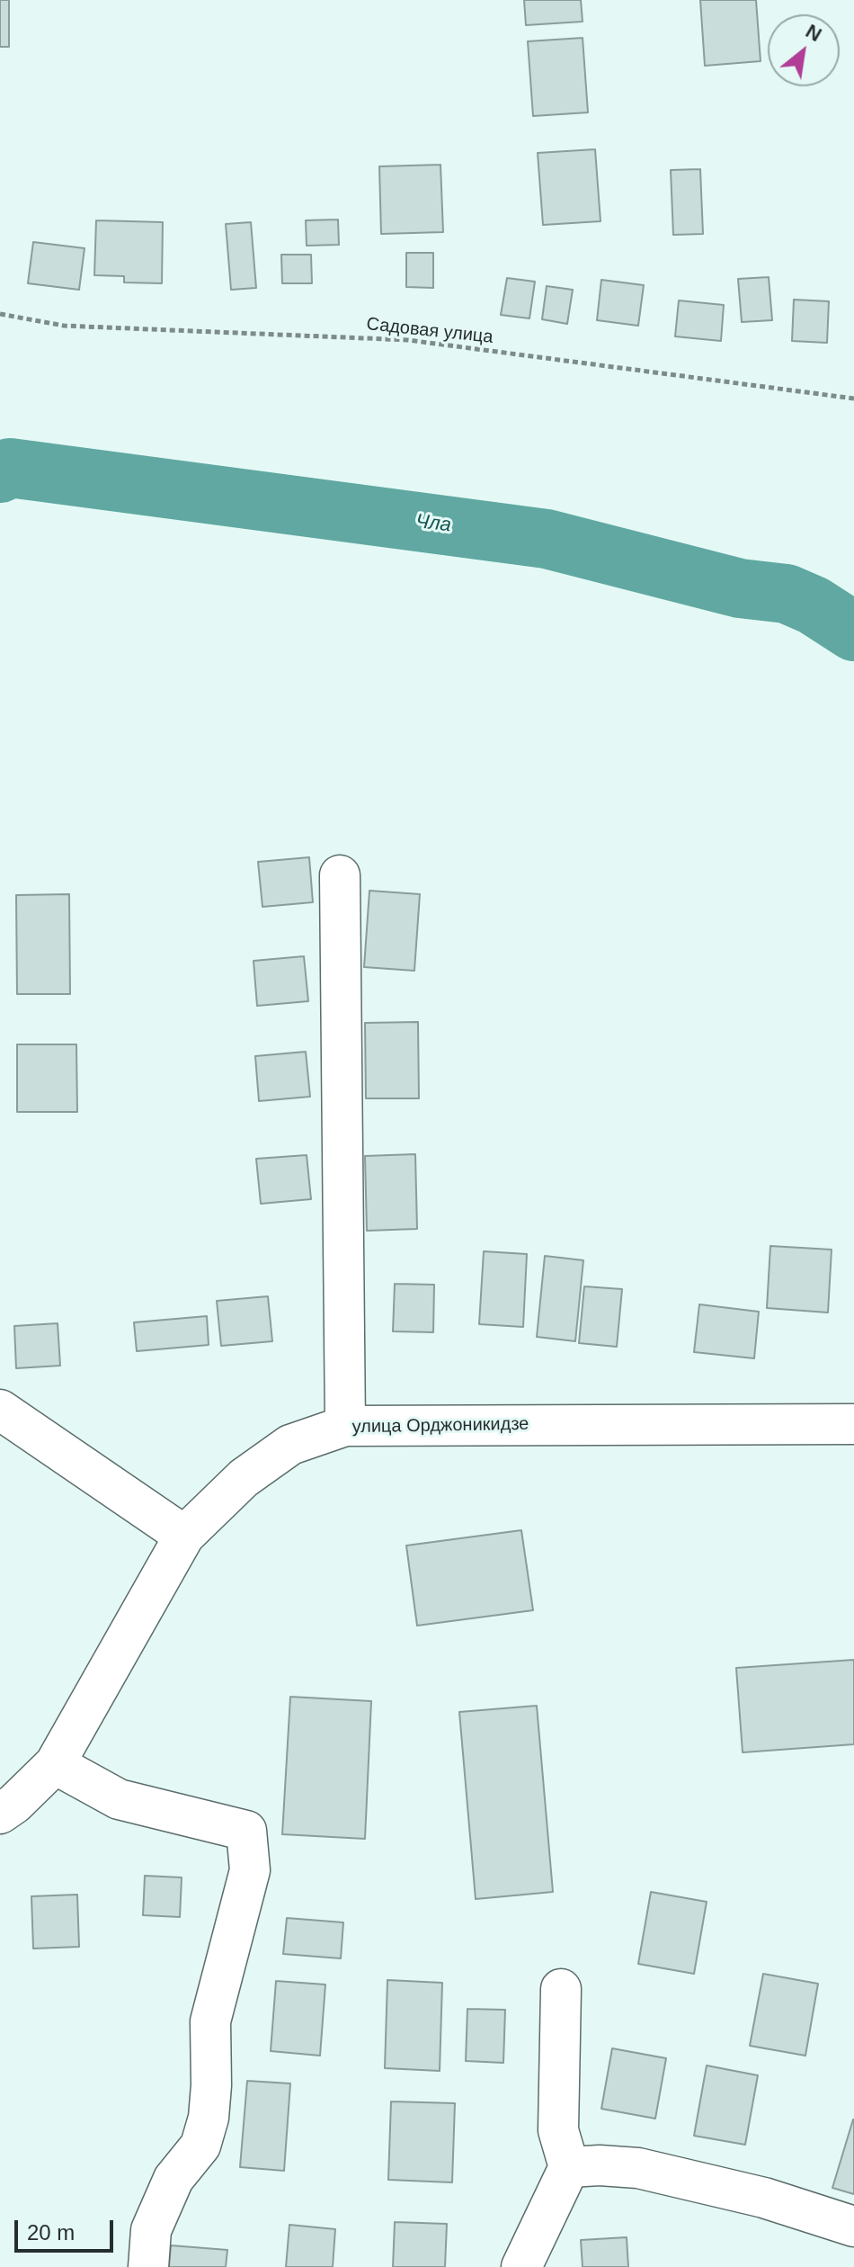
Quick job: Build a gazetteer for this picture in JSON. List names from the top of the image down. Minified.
{"streets":{"street":["улица Орджоникидзе"],"path":["Садовая улица"]},"water":["Чла"],"scale_bar":"20 m","north":"top right"}
